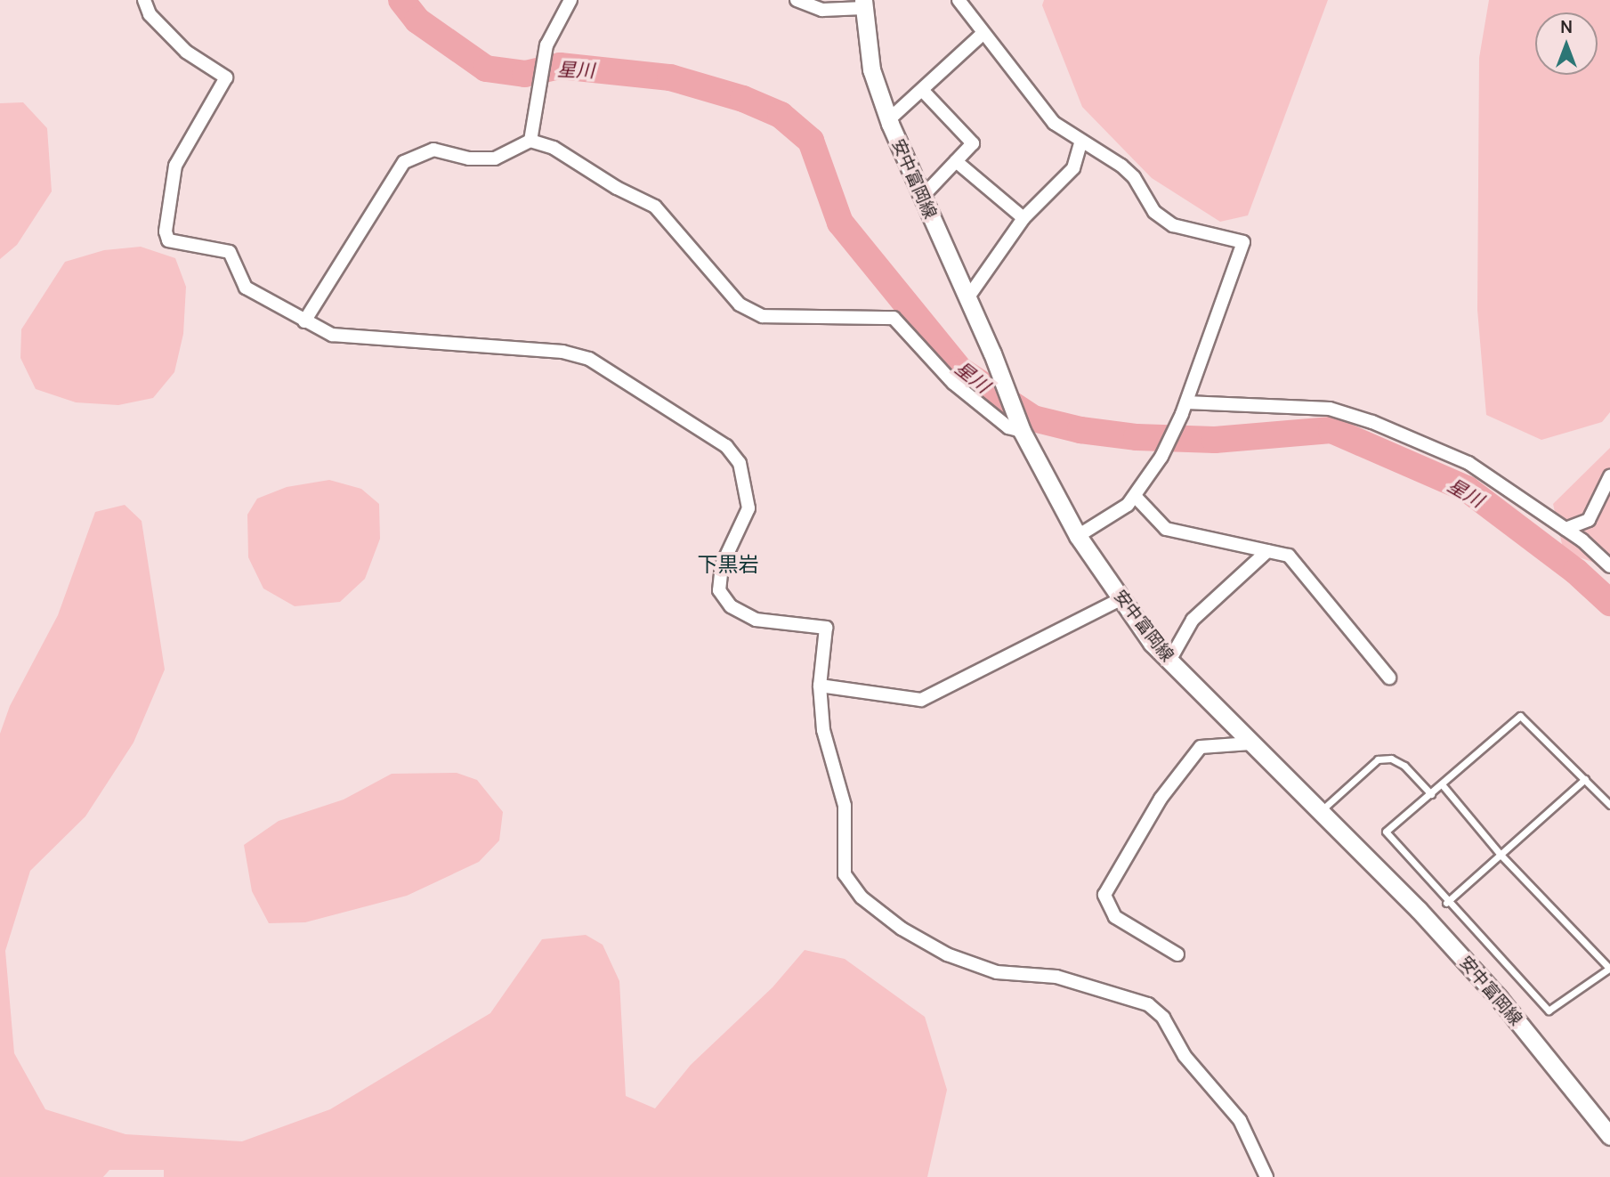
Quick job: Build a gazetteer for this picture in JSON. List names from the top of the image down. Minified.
{"streets":{"main road":["安中富岡線"]},"districts":["下黒岩"],"water":["星川"],"north":"top"}
